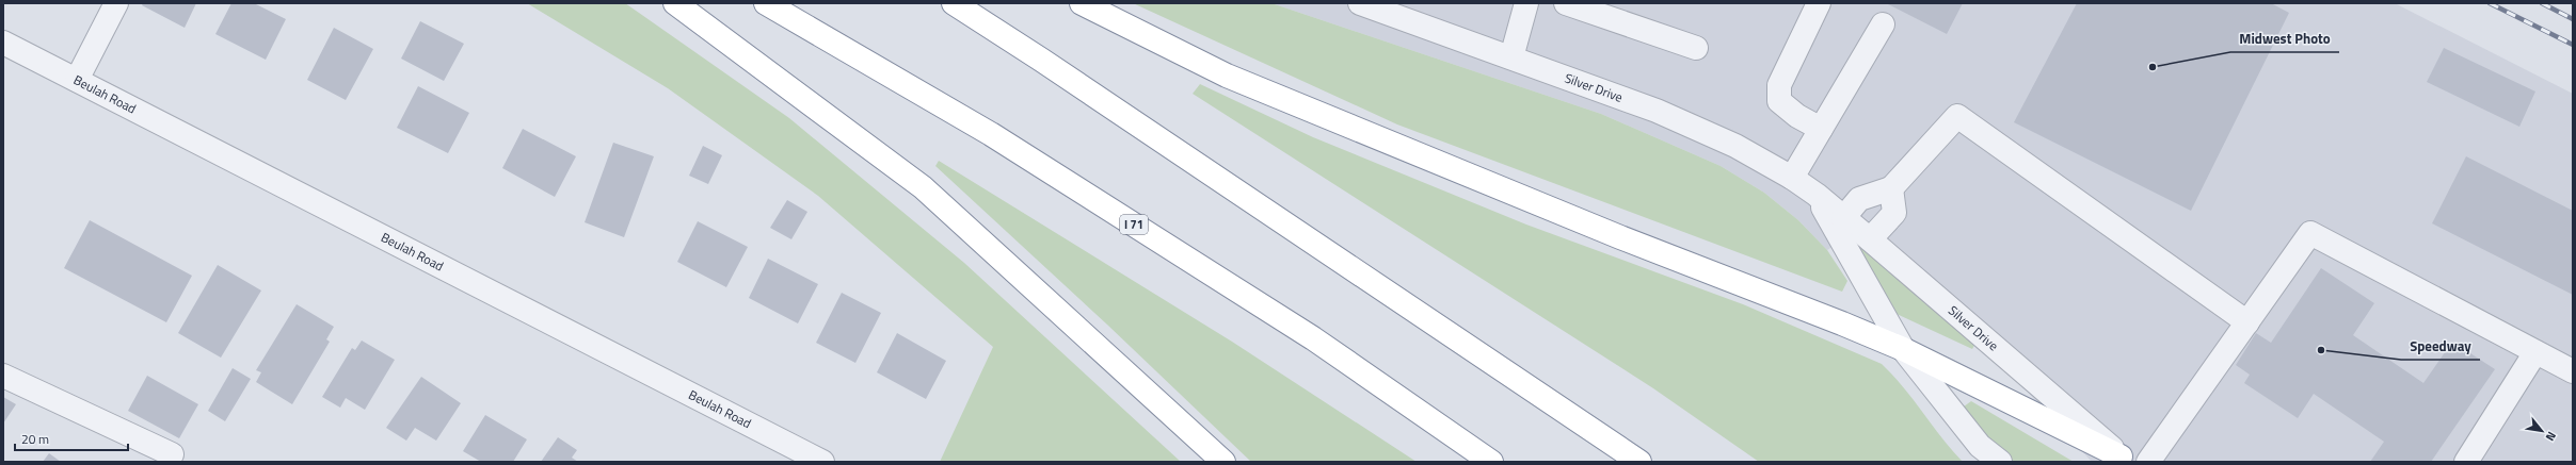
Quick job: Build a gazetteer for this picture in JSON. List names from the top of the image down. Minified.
{"streets":{"highway":["I 71"],"street":["Silver Drive","Beulah Road"]},"places":["Midwest Photo","Speedway"],"scale_bar":"20 m","north":"bottom right"}
